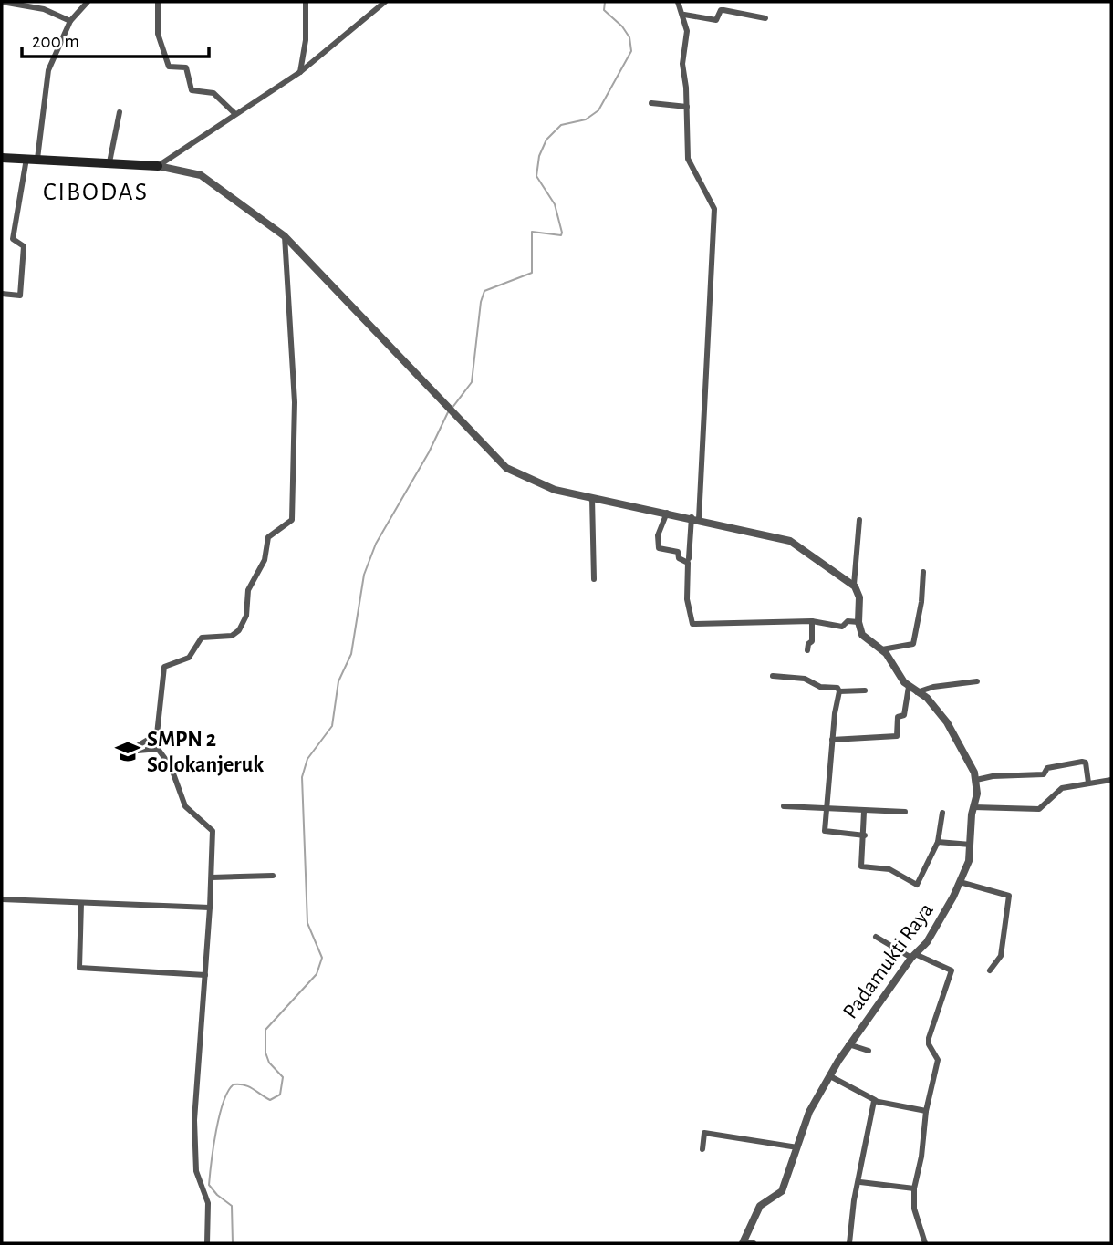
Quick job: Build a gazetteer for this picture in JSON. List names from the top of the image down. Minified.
{"streets":{"street":["Padamukti Raya"]},"districts":["CIBODAS"],"places":{"school or university":["SMPN 2 Solokanjeruk"]},"scale_bar":"200 m"}
